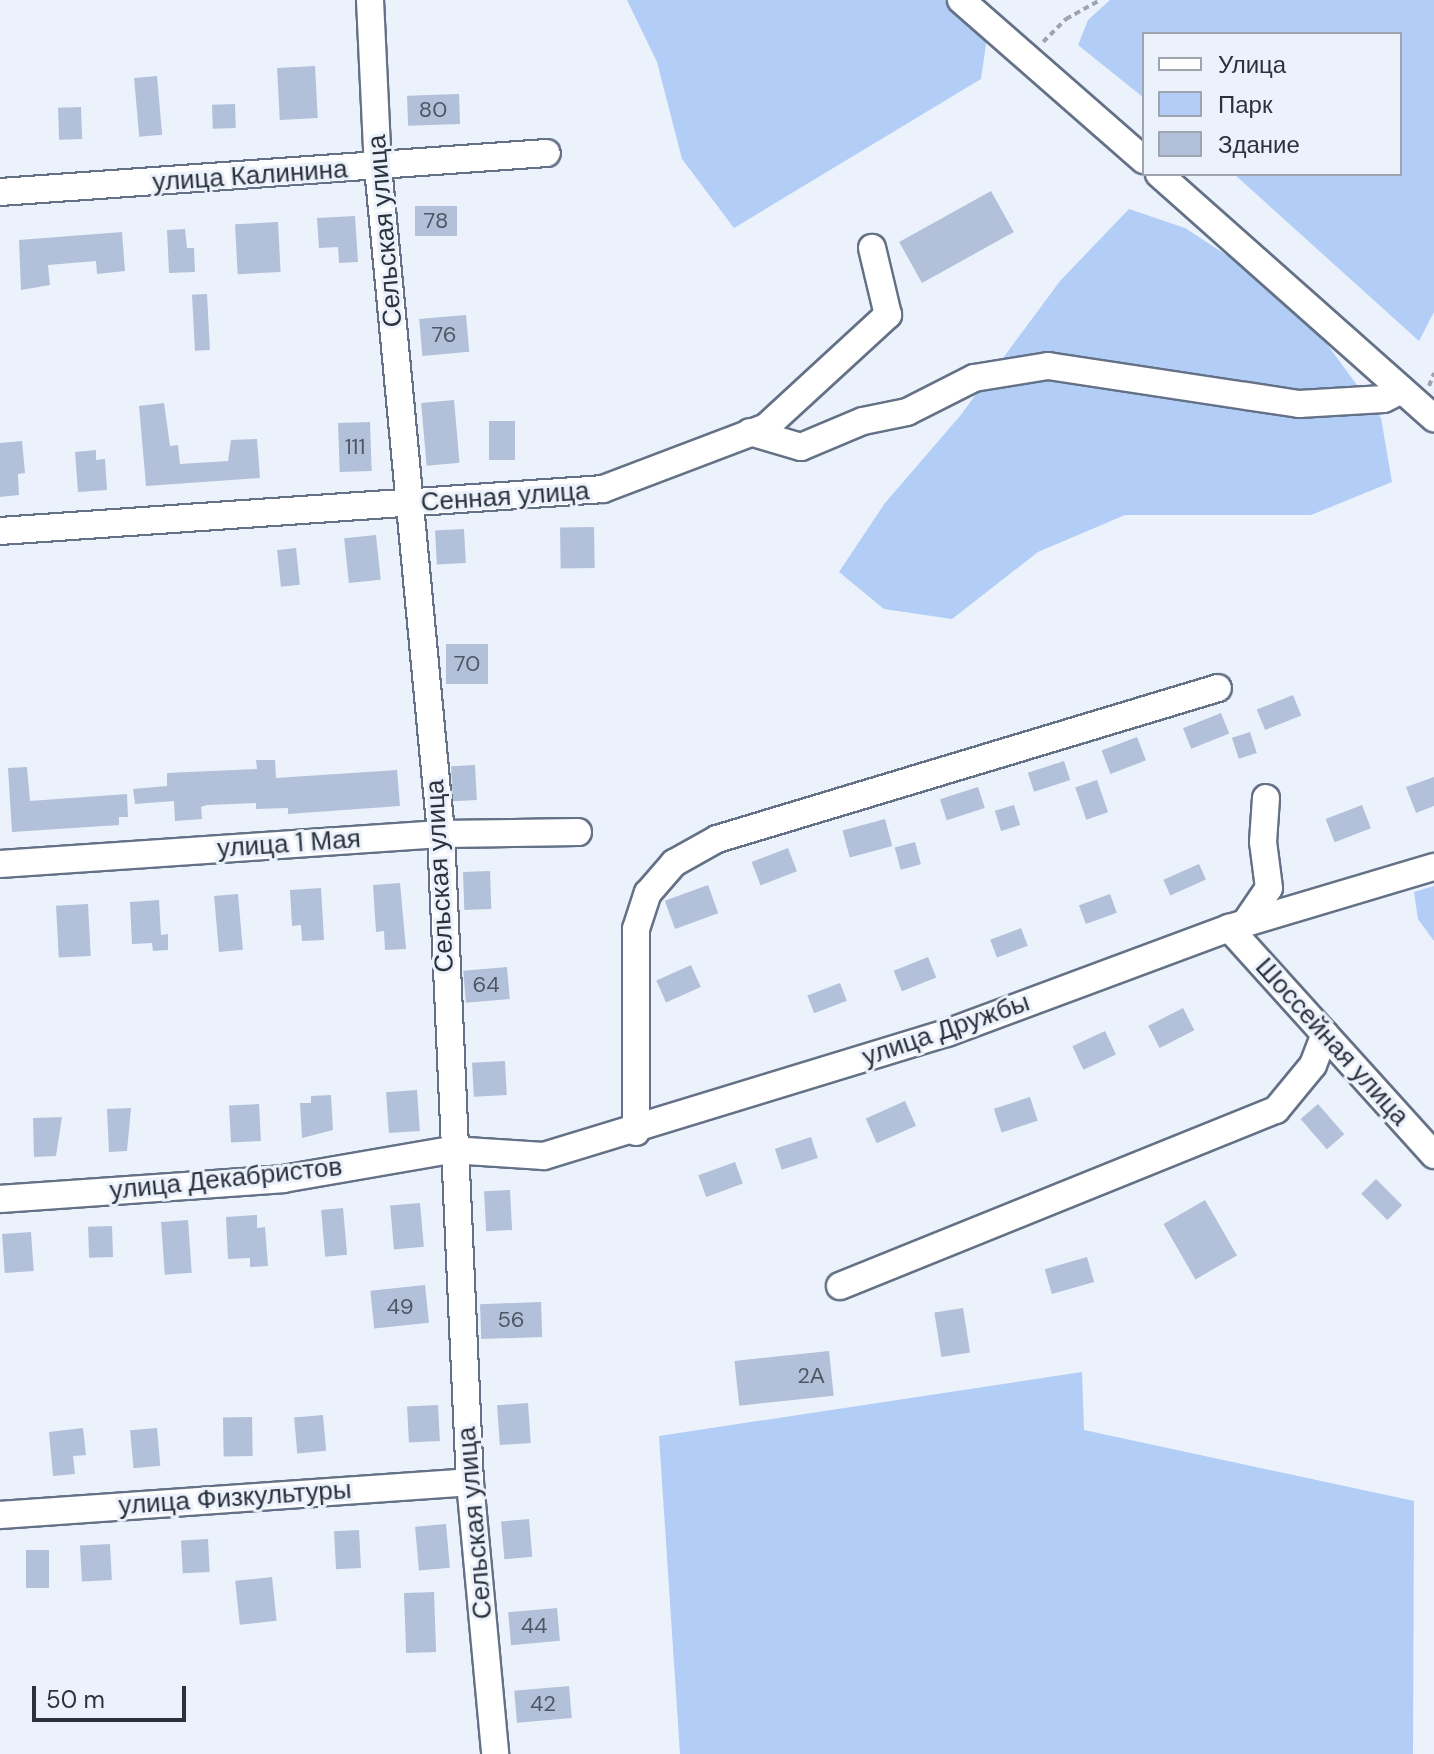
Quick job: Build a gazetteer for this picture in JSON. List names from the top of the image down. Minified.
{"streets":{"street":["улица Калинина","Сельская улица","Сенная улица","улица 1 Мая","улица Дружбы","Шоссейная улица","улица Декабристов","улица Физкультуры"]},"crossings":[["улица Калинина","Сельская улица"],["Сельская улица","Сенная улица"],["Сельская улица","улица 1 Мая"],["Сельская улица","улица Дружбы"],["Сельская улица","улица Декабристов"],["Сельская улица","улица Физкультуры"],["улица Дружбы","Шоссейная улица"],["улица Дружбы","улица Декабристов"]],"house_numbers":["80","78","76","111","70","64","49","56","2А","44","42"],"legend":["Улица","Парк","Здание"],"scale_bar":"50 m"}
